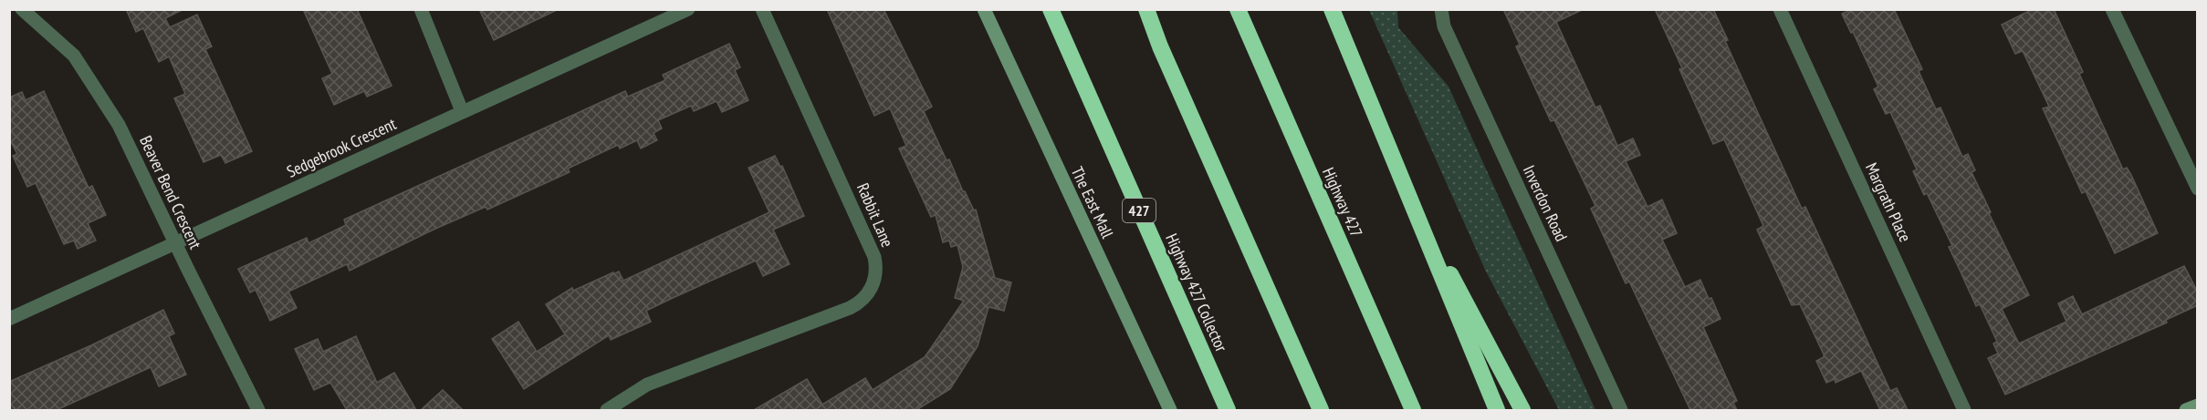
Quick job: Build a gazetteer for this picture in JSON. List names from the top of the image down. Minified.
{"streets":{"highway":["Highway 427","427","Highway 427 Collector"],"main road":["The East Mall"],"street":["Sedgebrook Crescent","Beaver Bend Crescent","Margrath Place","Inverdon Road","Rabbit Lane"]},"crossings":[["Sedgebrook Crescent","Beaver Bend Crescent"]]}
